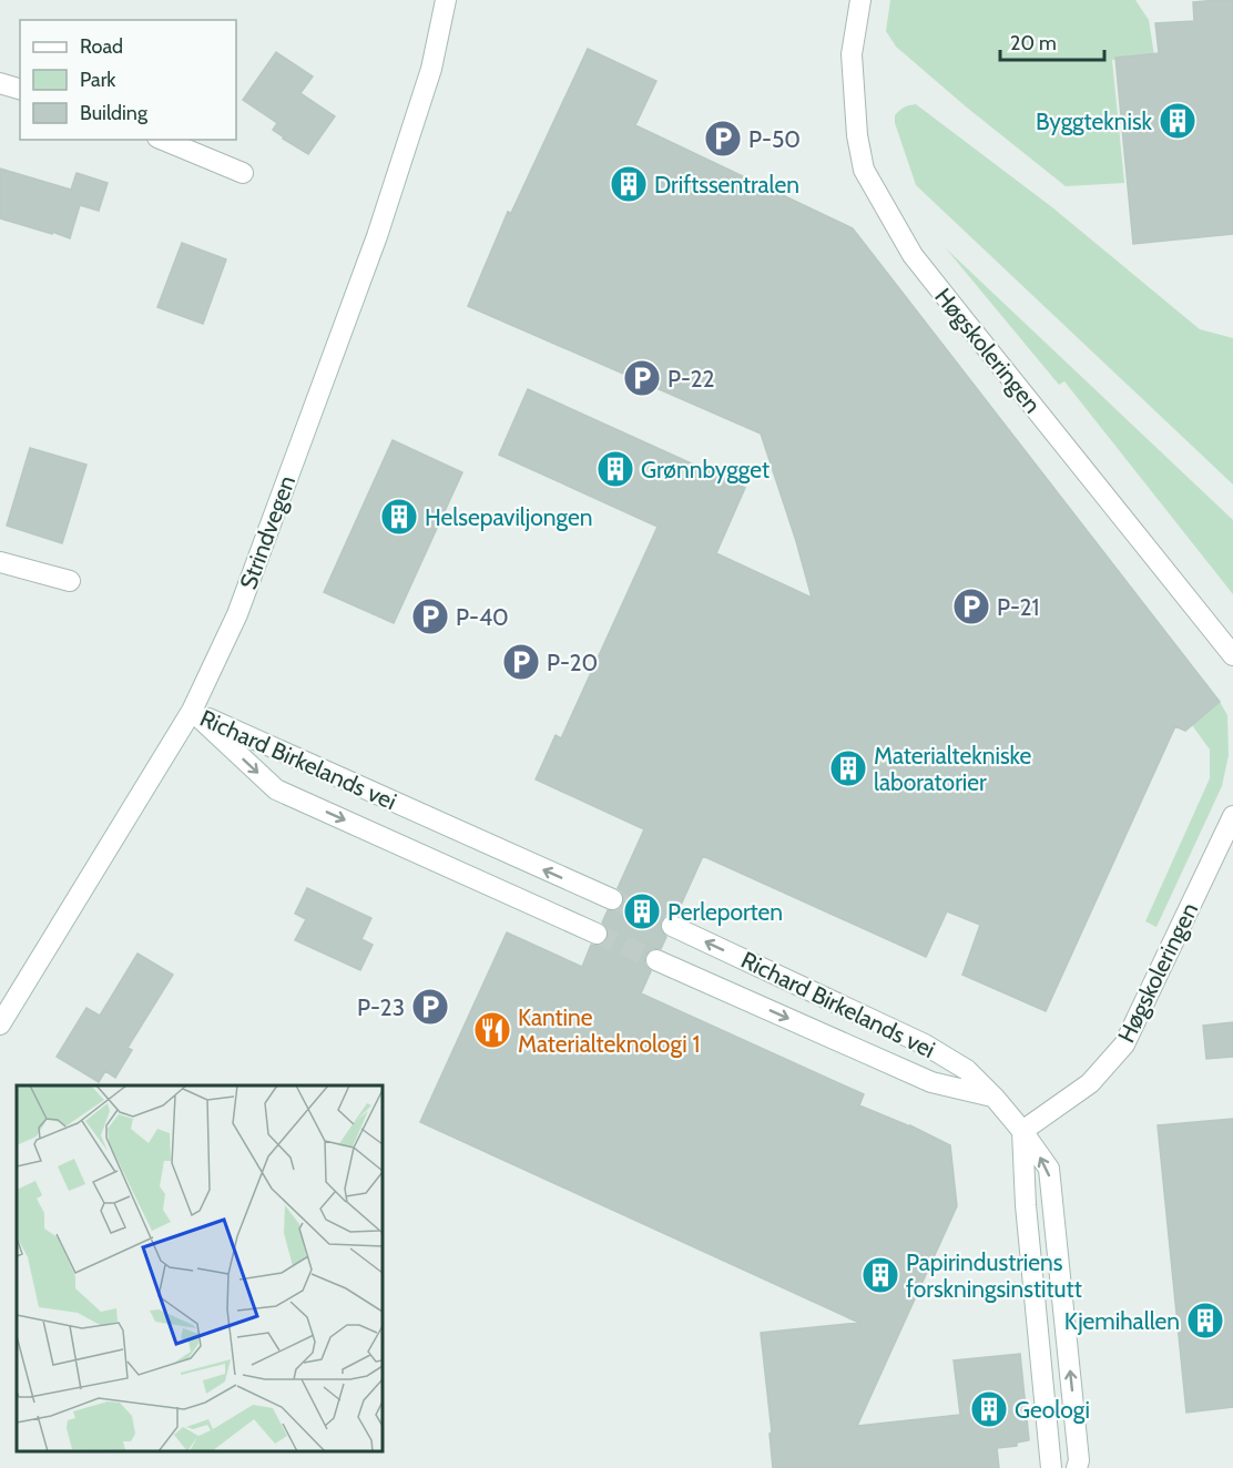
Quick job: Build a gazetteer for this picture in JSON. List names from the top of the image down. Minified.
{"streets":{"street":["Høgskoleringen","Strindvegen","Richard Birkelands vei"]},"crossings":[["Høgskoleringen","Richard Birkelands vei"],["Strindvegen","Richard Birkelands vei"]],"places":{"building":["Byggteknisk","Driftssentralen","Grønnbygget","Helsepaviljongen","Materialtekniske laboratorier","Perleporten","Papirindustriens forskningsinstitutt","Kjemihallen","Geologi"],"parking":["P-50","P-22","P-21","P-40","P-20","P-23"],"restaurant":["Kantine Materialteknologi 1"]},"legend":["Road","Park","Building"],"scale_bar":"20 m"}
